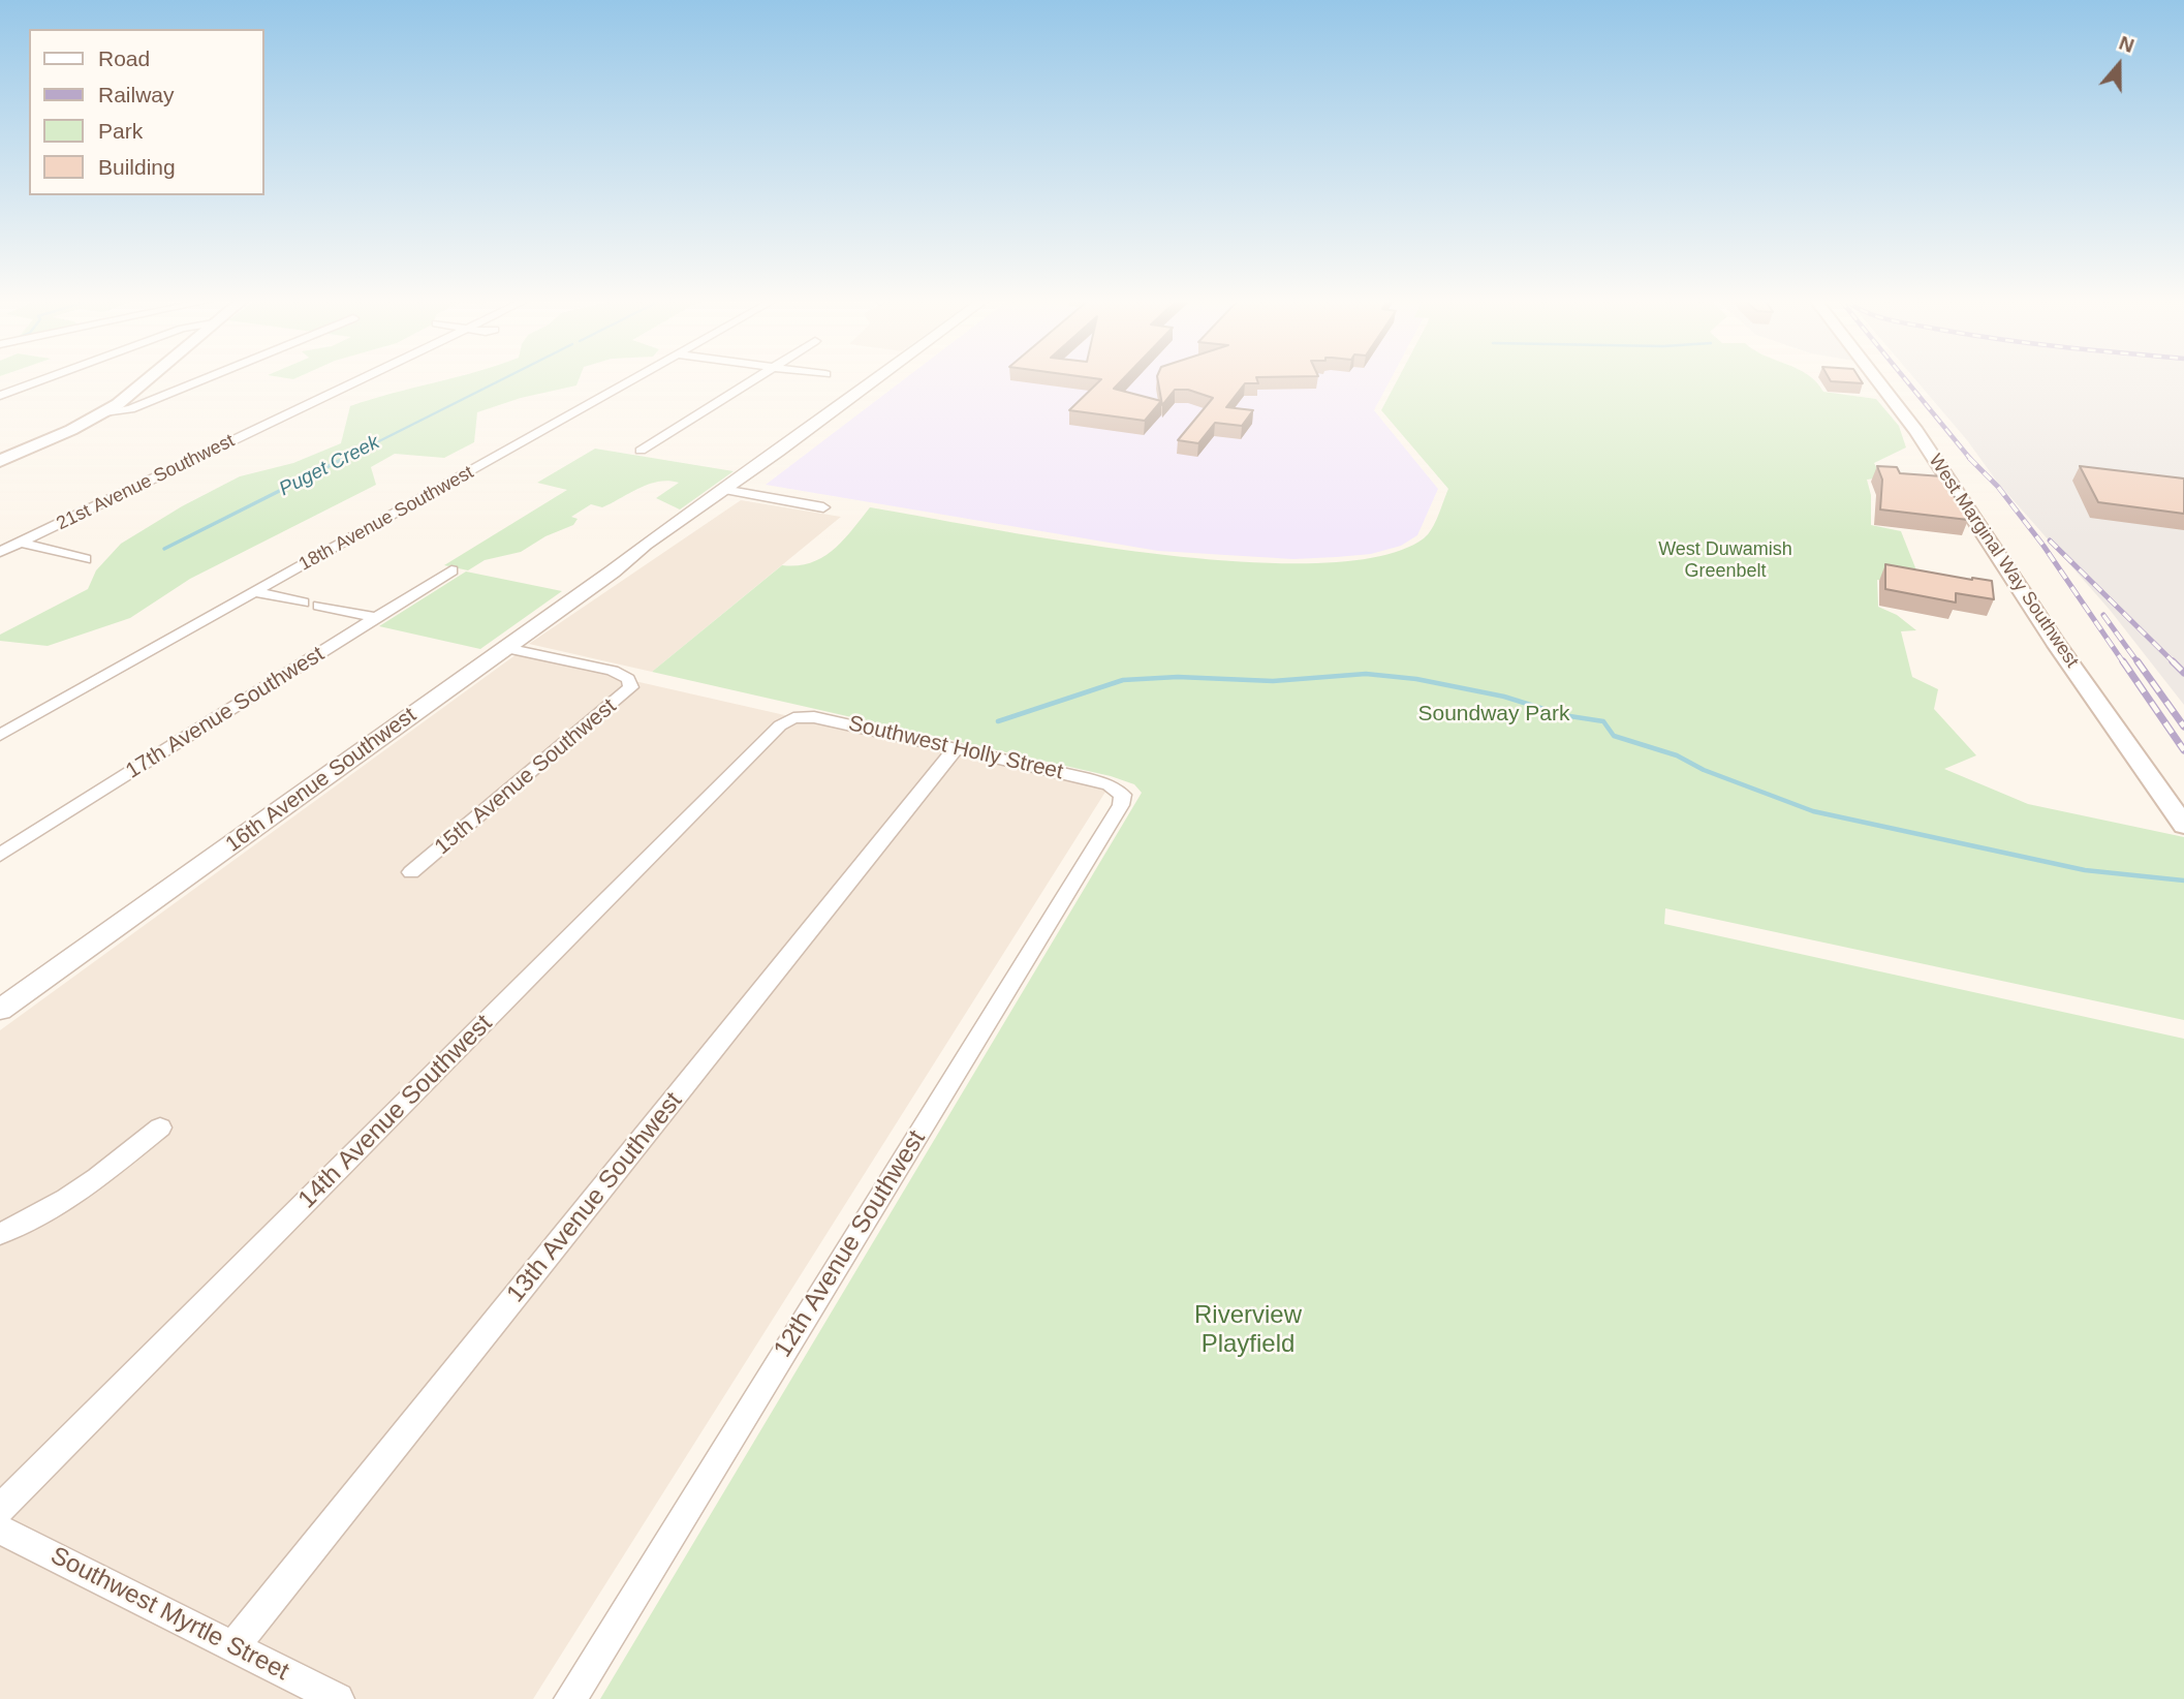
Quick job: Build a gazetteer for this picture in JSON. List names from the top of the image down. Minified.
{"streets":{"main road":["West Marginal Way Southwest"],"street":["21st Avenue Southwest","18th Avenue Southwest","17th Avenue Southwest","Southwest Holly Street","15th Avenue Southwest","16th Avenue Southwest","14th Avenue Southwest","13th Avenue Southwest","12th Avenue Southwest","Southwest Myrtle Street"]},"crossings":[["Southwest Holly Street","14th Avenue Southwest"],["Southwest Holly Street","13th Avenue Southwest"],["Southwest Holly Street","12th Avenue Southwest"],["15th Avenue Southwest","16th Avenue Southwest"],["13th Avenue Southwest","Southwest Myrtle Street"]],"water":["Puget Creek"],"parks":["West Duwamish Greenbelt","Soundway Park","Riverview Playfield"],"legend":["Road","Railway","Park","Building"],"north":"top"}
